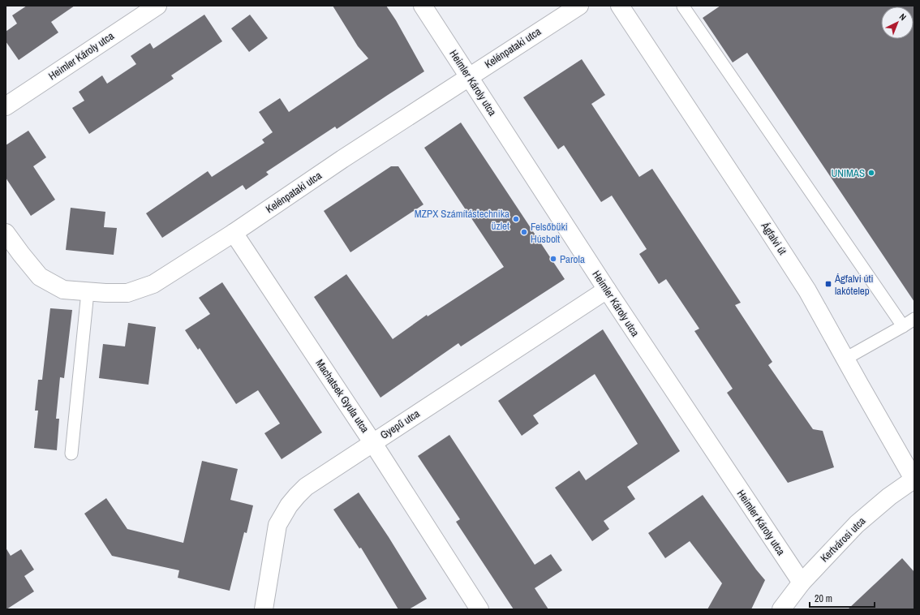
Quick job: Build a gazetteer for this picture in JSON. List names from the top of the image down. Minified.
{"streets":{"street":["Kelénpataki utca","Heimler Károly utca","Ágfalvi út","Machatsek Gyula utca","Gyepű utca","Kertvárosi utca"]},"crossings":[["Kelénpataki utca","Heimler Károly utca"],["Kelénpataki utca","Machatsek Gyula utca"],["Heimler Károly utca","Gyepű utca"],["Heimler Károly utca","Kertvárosi utca"],["Ágfalvi út","Kertvárosi utca"],["Machatsek Gyula utca","Gyepű utca"]],"places":{"other":["UNIMAS","MZPX Számítástechnika üzlet","Felsőbüki Húsbolt","Parola"],"transit":["Ágfalvi úti lakótelep"]},"scale_bar":"20 m","north":"top right"}
